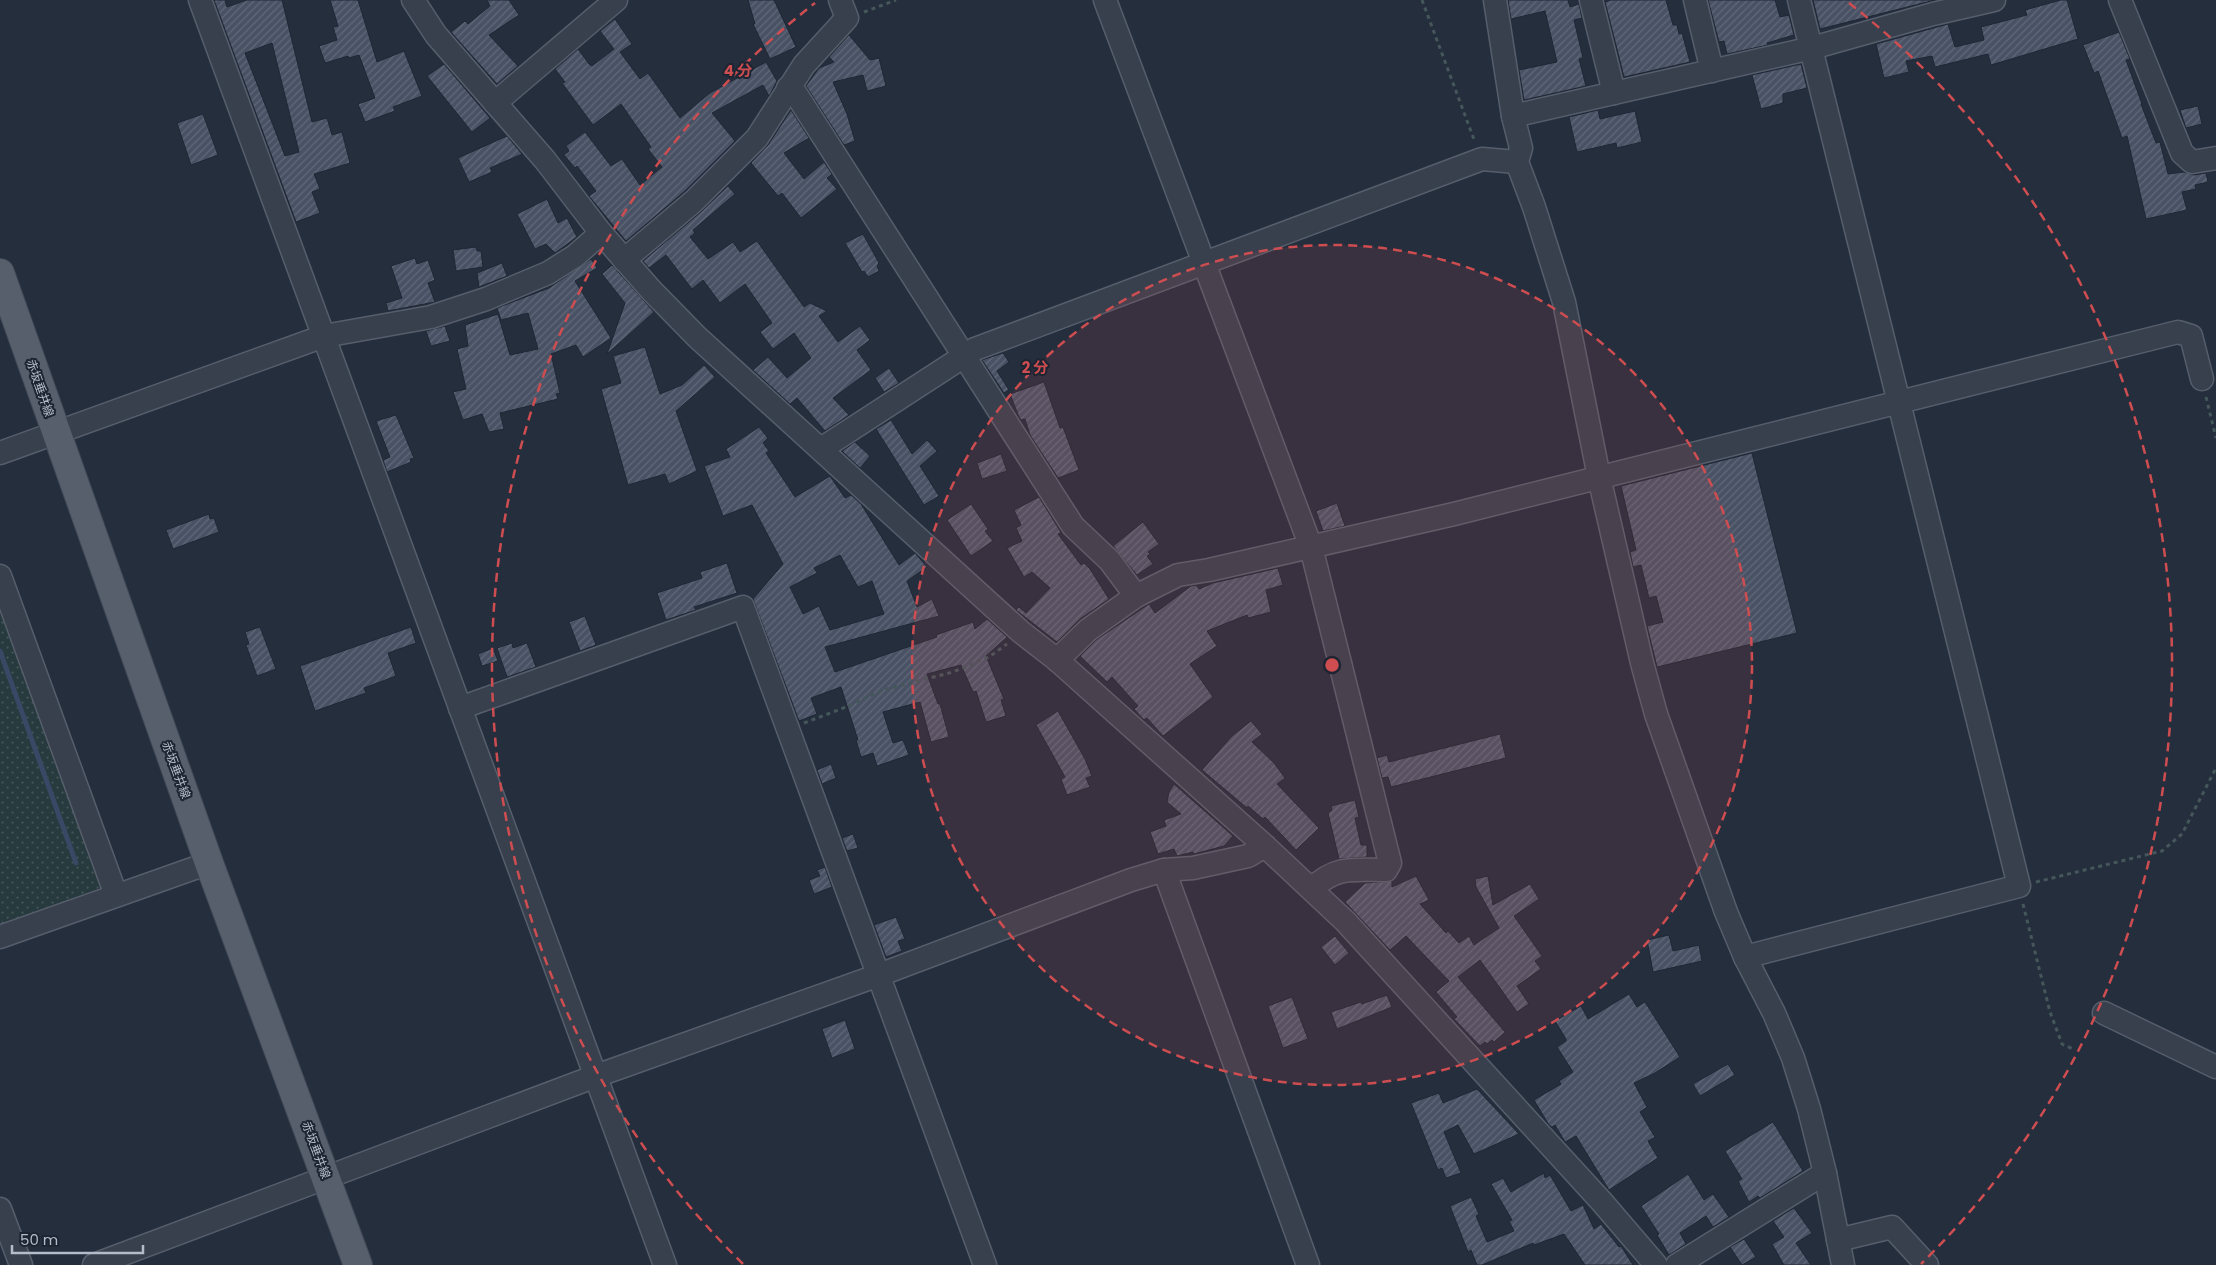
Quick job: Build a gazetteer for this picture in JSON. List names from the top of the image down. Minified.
{"streets":{"main road":["赤坂垂井線"]},"scale_bar":"50 m","rings":["4 分","2 分"]}
